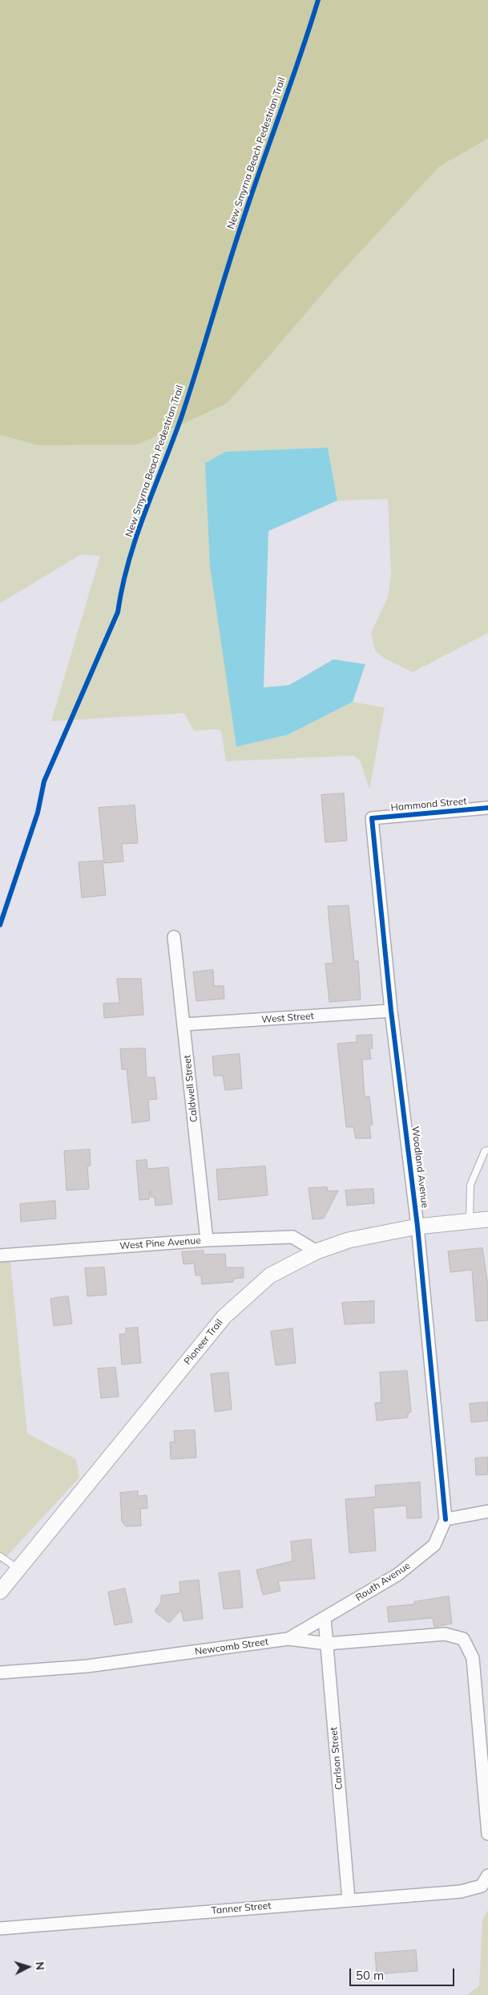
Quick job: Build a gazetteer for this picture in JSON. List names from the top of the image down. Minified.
{"streets":{"street":["Hammond Street","West Street","Caldwell Street","Woodland Avenue","West Pine Avenue","Pioneer Trail","Routh Avenue","Newcomb Street","Carlson Street","Tanner Street"],"cycle path":["New Smyrna Beach Pedestrian Trail"]},"crossings":[["Hammond Street","Woodland Avenue"],["West Street","Caldwell Street"],["West Street","Woodland Avenue"],["Caldwell Street","West Pine Avenue"],["Woodland Avenue","Pioneer Trail"],["Woodland Avenue","Routh Avenue"],["West Pine Avenue","Pioneer Trail"],["Routh Avenue","Newcomb Street"],["Routh Avenue","Carlson Street"],["Newcomb Street","Carlson Street"],["Carlson Street","Tanner Street"]],"scale_bar":"50 m","north":"right"}
